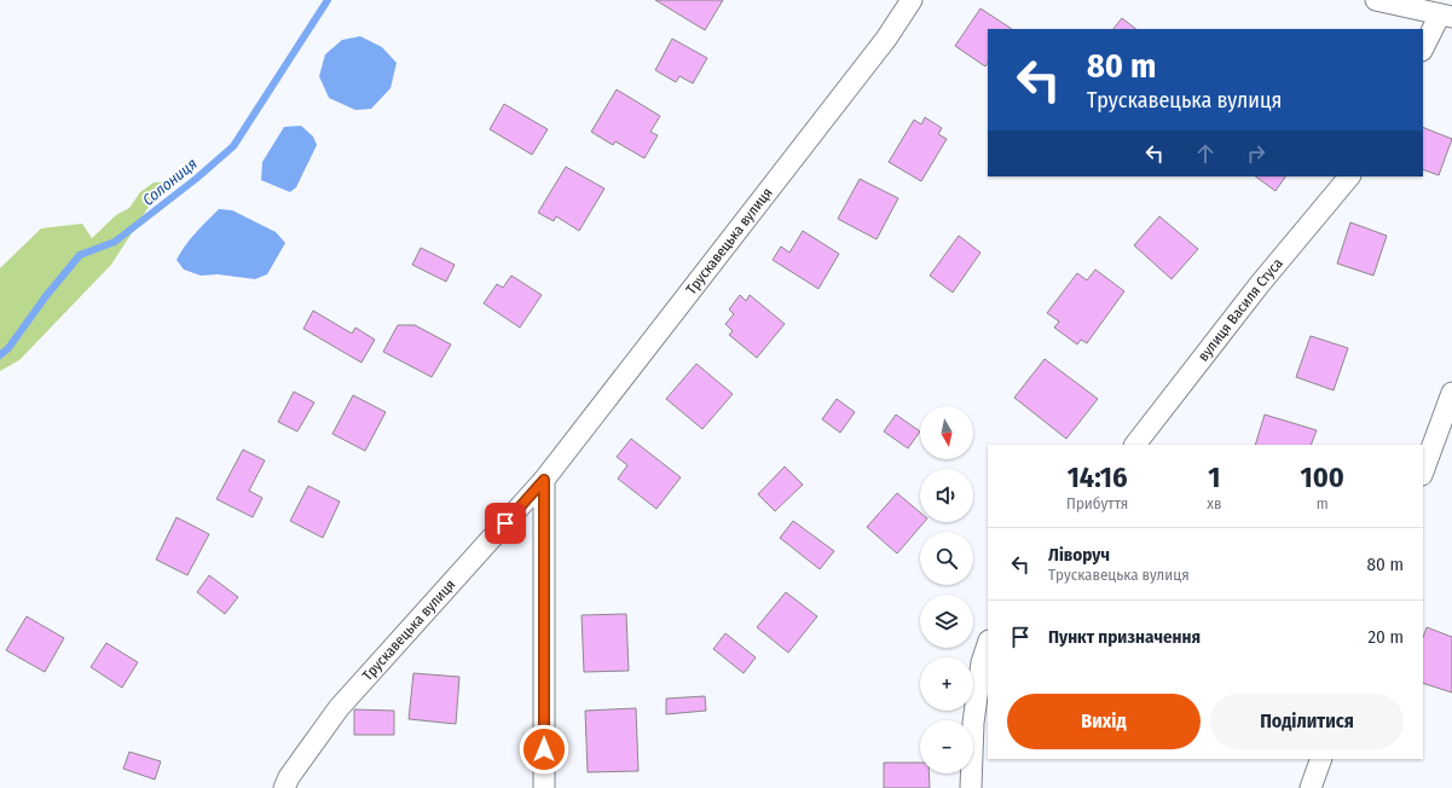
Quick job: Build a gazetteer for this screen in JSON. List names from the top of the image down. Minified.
{"streets":{"street":["Трускавецька вулиця","вулиця Василя Стуса"]},"water":["Солониця"],"north":"bottom","page":{"turn":["80 m","Трускавецька вулиця"],"map_buttons":["+","−"],"eta":["14:16","Прибуття","1","хв","100","m"],"list":[{"name":"Ліворуч","note":"Трускавецька вулиця","value":"80 m"},{"name":"Пункт призначення","value":"20 m"}],"buttons":["Вихід","Поділитися"]}}
